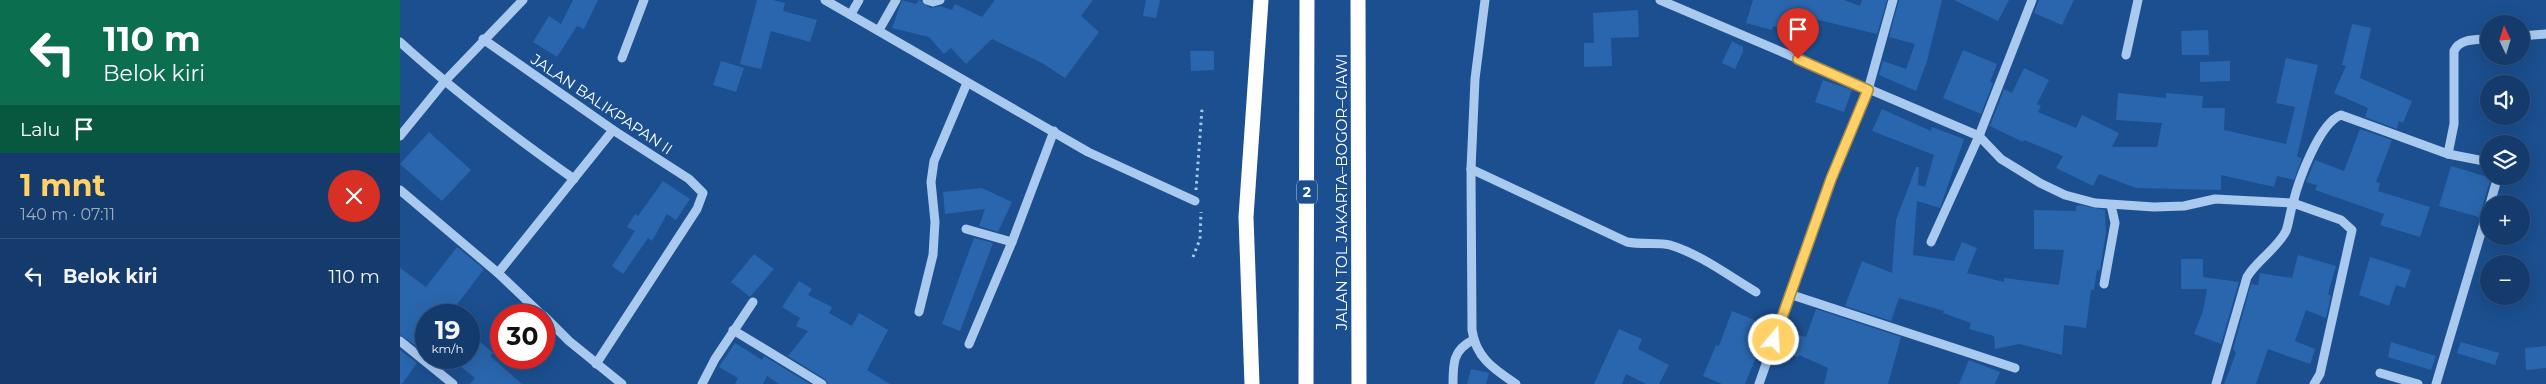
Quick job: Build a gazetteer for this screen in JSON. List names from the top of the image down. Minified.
{"streets":{"highway":["2","JALAN TOL JAKARTA–BOGOR–CIAWI"],"street":["JALAN BALIKPAPAN II"]},"north":"top","page":{"turn":["110 m","Belok kiri"],"map_buttons":["+","−"],"then":"Lalu","heading":["1 mnt","140 m · 07:11"],"list":[{"name":"Belok kiri","value":"110 m"}],"speed":"19 km/h","limit":"30"}}
